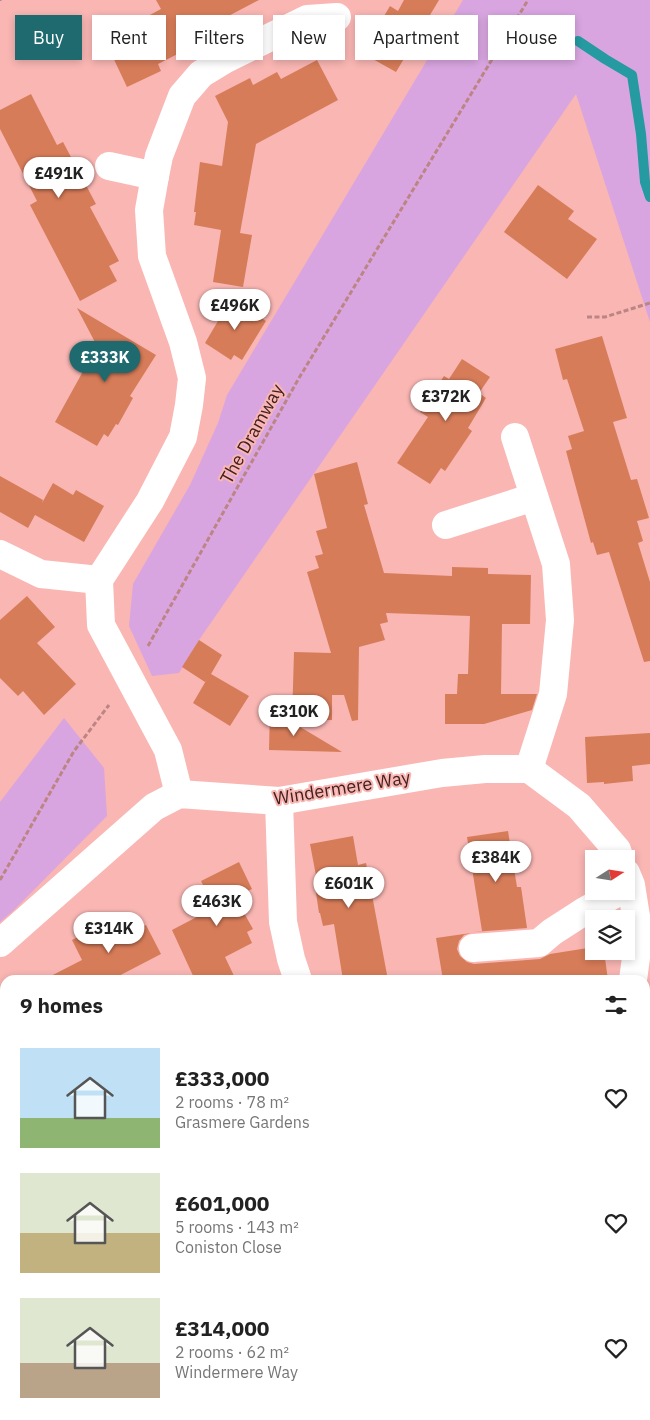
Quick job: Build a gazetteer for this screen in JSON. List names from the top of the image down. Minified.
{"streets":{"street":["Windermere Way"],"path":["The Dramway"]},"north":"right","page":{"chip":["Buy","Rent","Filters","New","Apartment","House"],"price":["£491K","£496K","£333K","£372K","£310K","£384K","£601K","£463K","£314K"],"heading":"9 homes","list":[{"name":"£333,000","note":"2 rooms · 78 m² · Grasmere Gardens"},{"name":"£601,000","note":"5 rooms · 143 m² · Coniston Close"},{"name":"£314,000","note":"2 rooms · 62 m² · Windermere Way"}]}}
